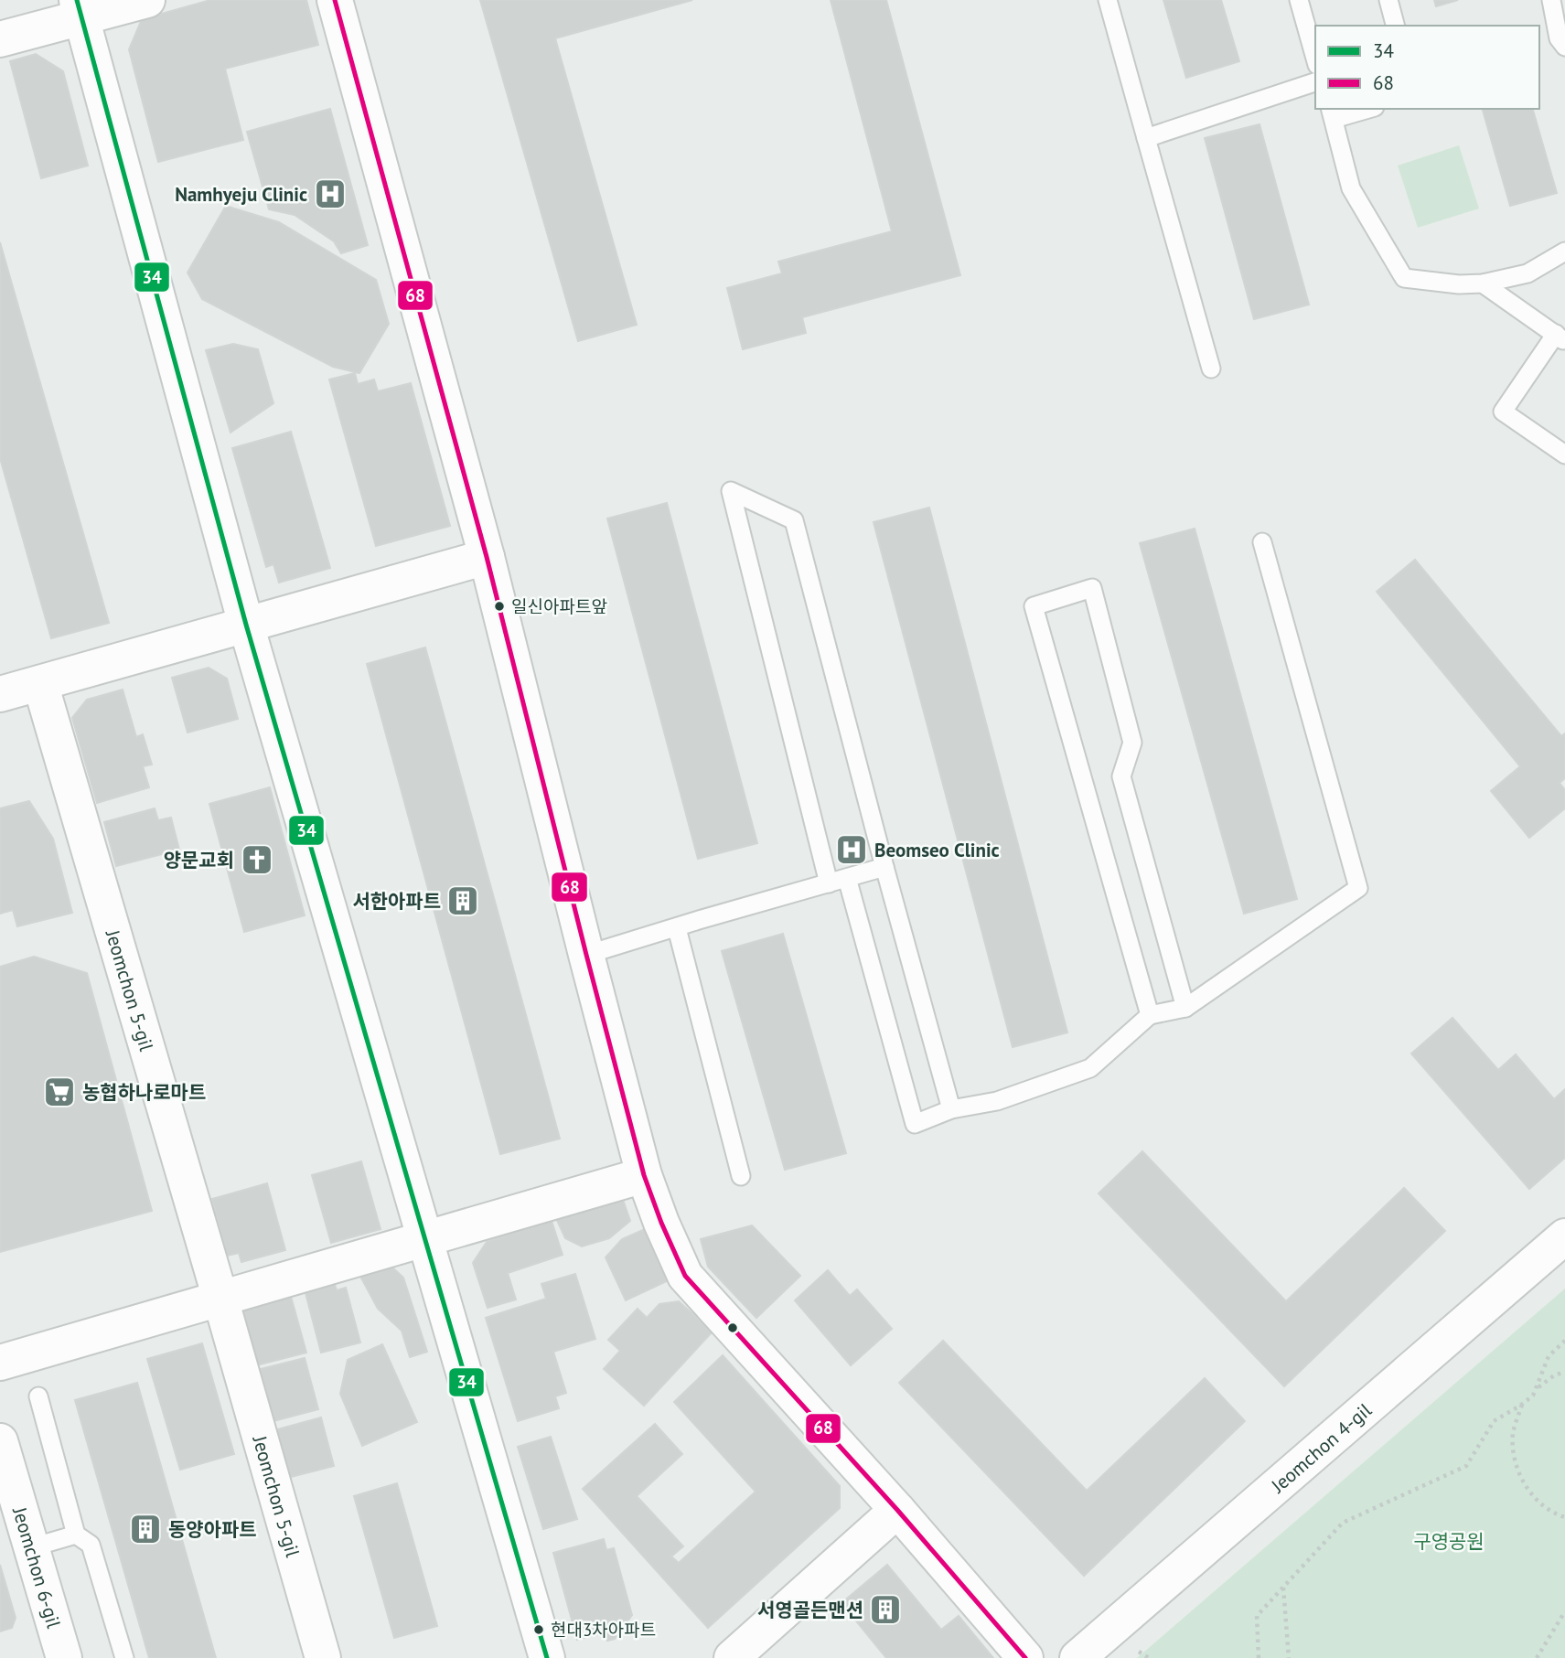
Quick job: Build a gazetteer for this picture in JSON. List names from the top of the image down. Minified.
{"streets":{"street":["Jeomchon 5-gil","Jeomchon 4-gil","Jeomchon 6-gil"]},"parks":["구영공원"],"places":{"hospital":["Namhyeju Clinic","Beomseo Clinic"],"other":["일신아파트앞","현대3차아파트"],"church":["양문교회"],"building":["서한아파트","동양아파트","서영골든맨션"],"supermarket":["농협하나로마트"]},"lines":["transit line 34","transit line 68"],"legend":["34","68"]}
